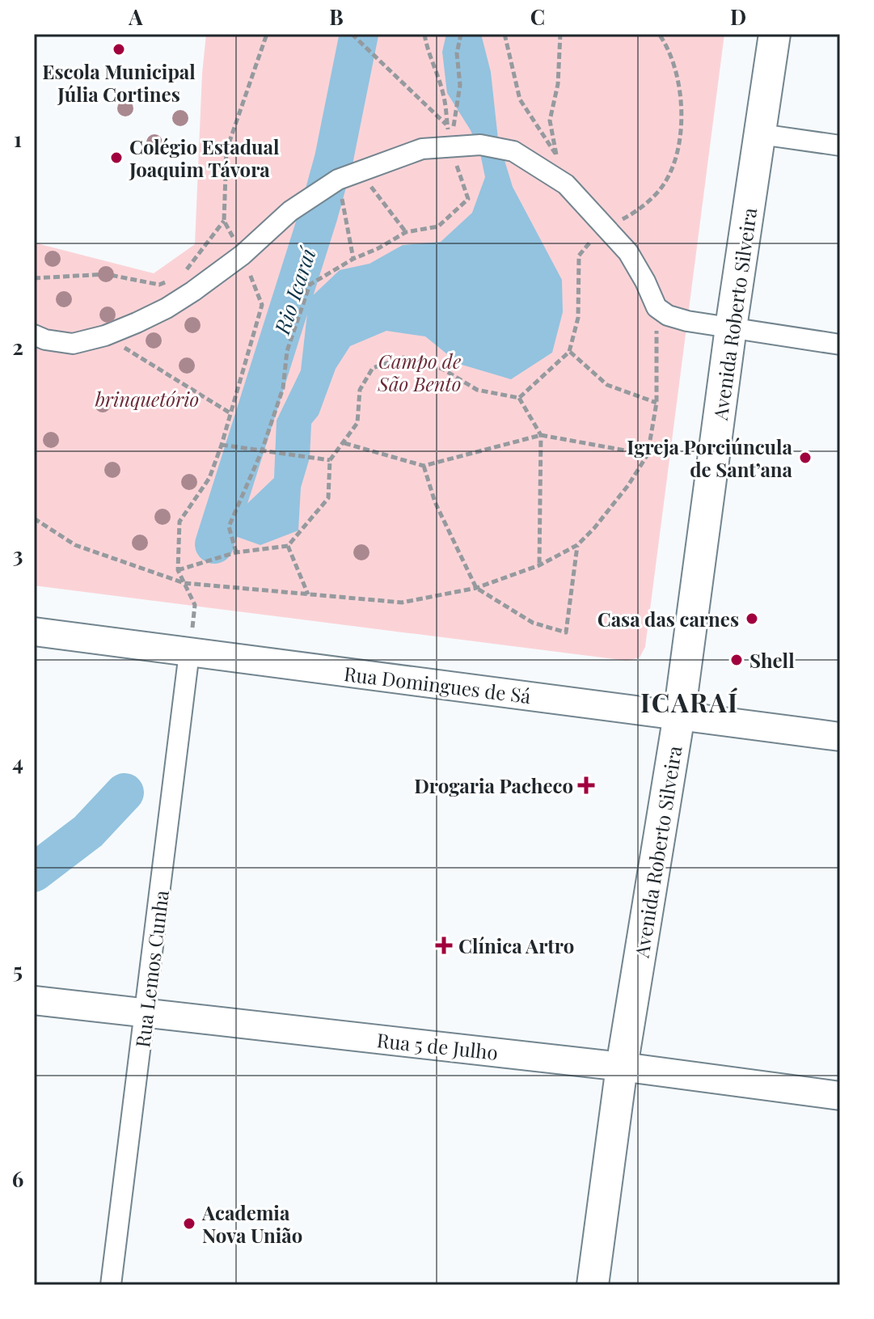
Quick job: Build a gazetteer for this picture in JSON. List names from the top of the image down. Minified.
{"streets":{"main road":["Avenida Roberto Silveira"],"street":["Rua Domingues de Sá","Rua Lemos Cunha","Rua 5 de Julho"]},"crossings":[["Avenida Roberto Silveira","Rua Domingues de Sá"],["Avenida Roberto Silveira","Rua 5 de Julho"],["Rua Domingues de Sá","Rua Lemos Cunha"],["Rua Lemos Cunha","Rua 5 de Julho"]],"districts":["ICARAÍ"],"water":["Rio Icaraí"],"parks":["Campo de São Bento","brinquetório"],"places":{"other":["Escola Municipal Júlia Cortines","Colégio Estadual Joaquim Távora","Igreja Porciúncula de Sant’ana","Casa das carnes","Shell","Academia Nova União"],"health":["Drogaria Pacheco","Clínica Artro"]},"grid":{"columns":["A","B","C","D"],"rows":["1","2","3","4","5","6"]}}
